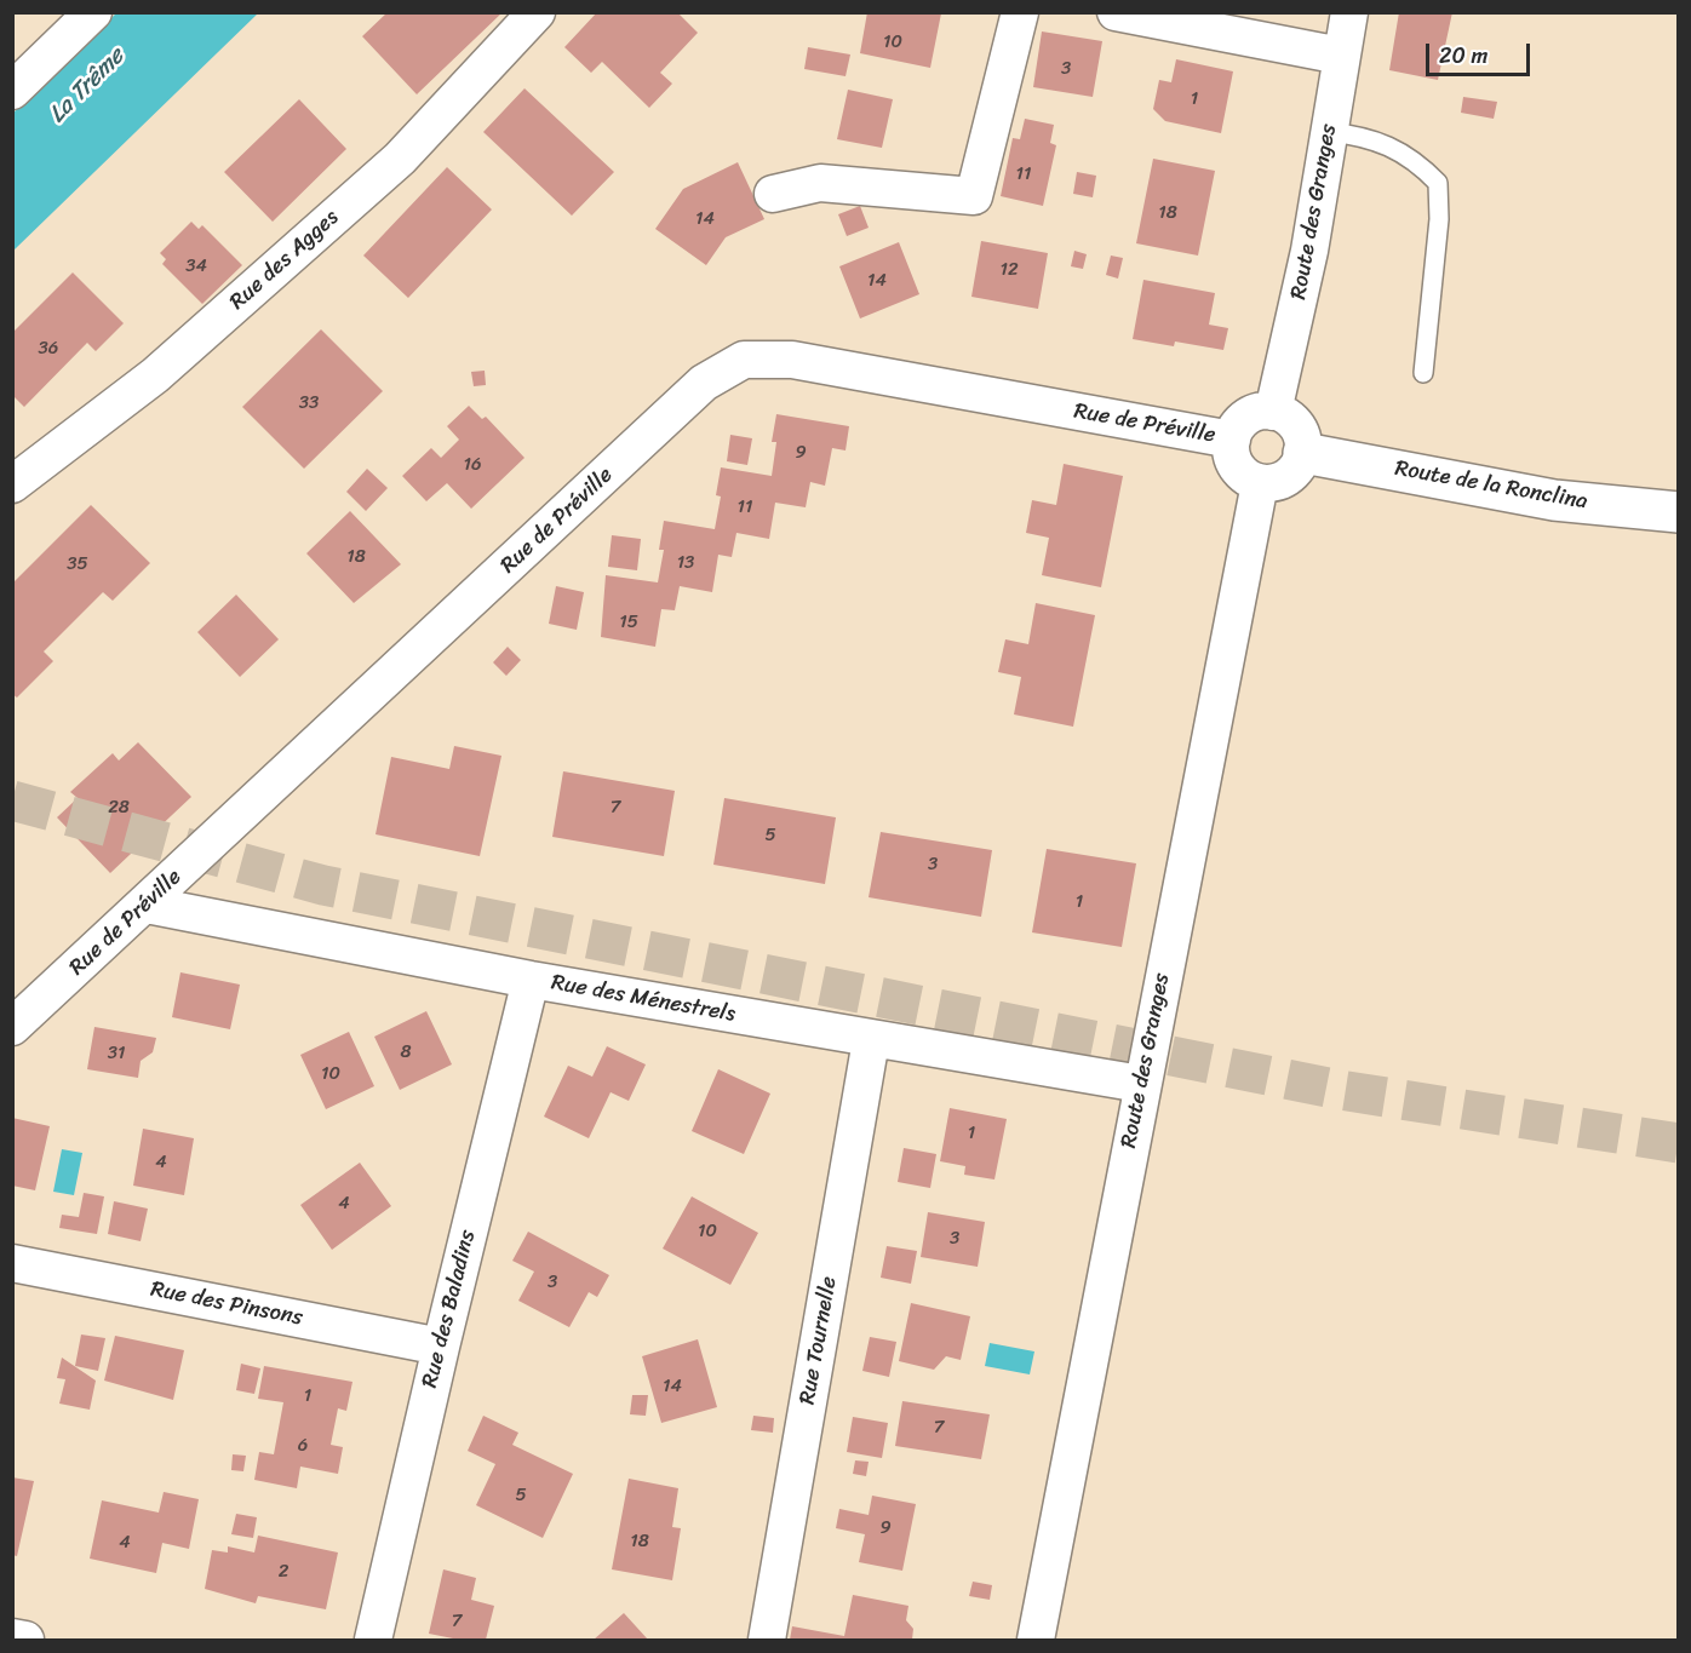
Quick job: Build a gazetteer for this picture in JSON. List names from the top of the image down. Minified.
{"streets":{"street":["Route des Granges","Rue des Agges","Rue de Préville","Route de la Ronclina","Rue des Ménestrels","Rue des Pinsons","Rue des Baladins","Rue Tournelle"]},"crossings":[["Route des Granges","Rue de Préville"],["Route des Granges","Route de la Ronclina"],["Route des Granges","Rue des Ménestrels"],["Rue de Préville","Route de la Ronclina"],["Rue de Préville","Rue des Ménestrels"],["Rue des Ménestrels","Rue des Baladins"],["Rue des Ménestrels","Rue Tournelle"],["Rue des Pinsons","Rue des Baladins"]],"water":["La Trême"],"house_numbers":["10","3","1","11","18","14","34","12","14","36","33","9","16","11","18","13","35","15","28","7","5","3","1","8","31","10","1","4","4","10","3","3","14","1","7","6","5","9","18","4","2","7"],"scale_bar":"20 m"}
